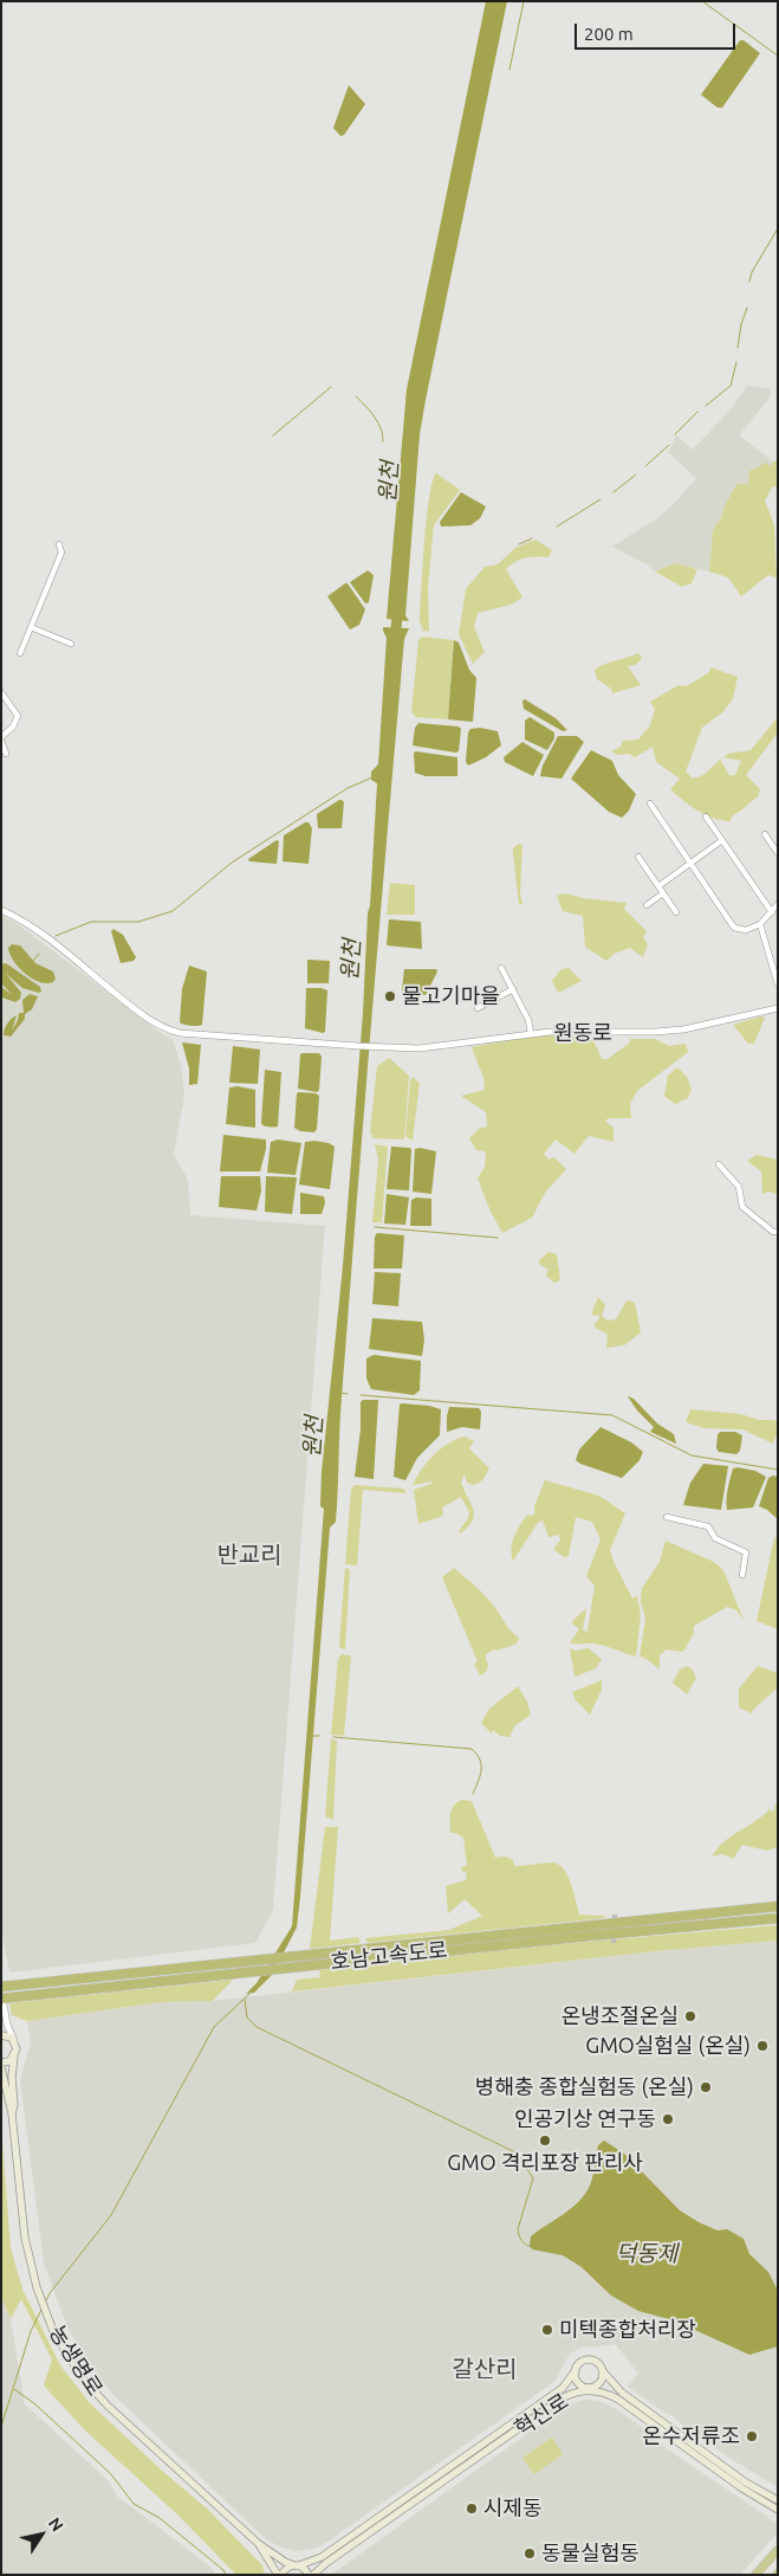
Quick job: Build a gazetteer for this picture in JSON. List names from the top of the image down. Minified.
{"streets":{"highway":["호남고속도로"],"main road":["농생명로","혁신로"],"street":["원동로"]},"crossings":[["농생명로","혁신로"]],"districts":["반교리","갈산리"],"water":["원천","덕동제"],"places":["물고기마을","온냉조절온실","GMO실험실 (온실)","병해충 종합실험동 (온실)","인공기상 연구동","GMO 격리포장 판리사","미텍종합처리장","온수저류조","시제동","동물실험동"],"scale_bar":"200 m","north":"top right"}
